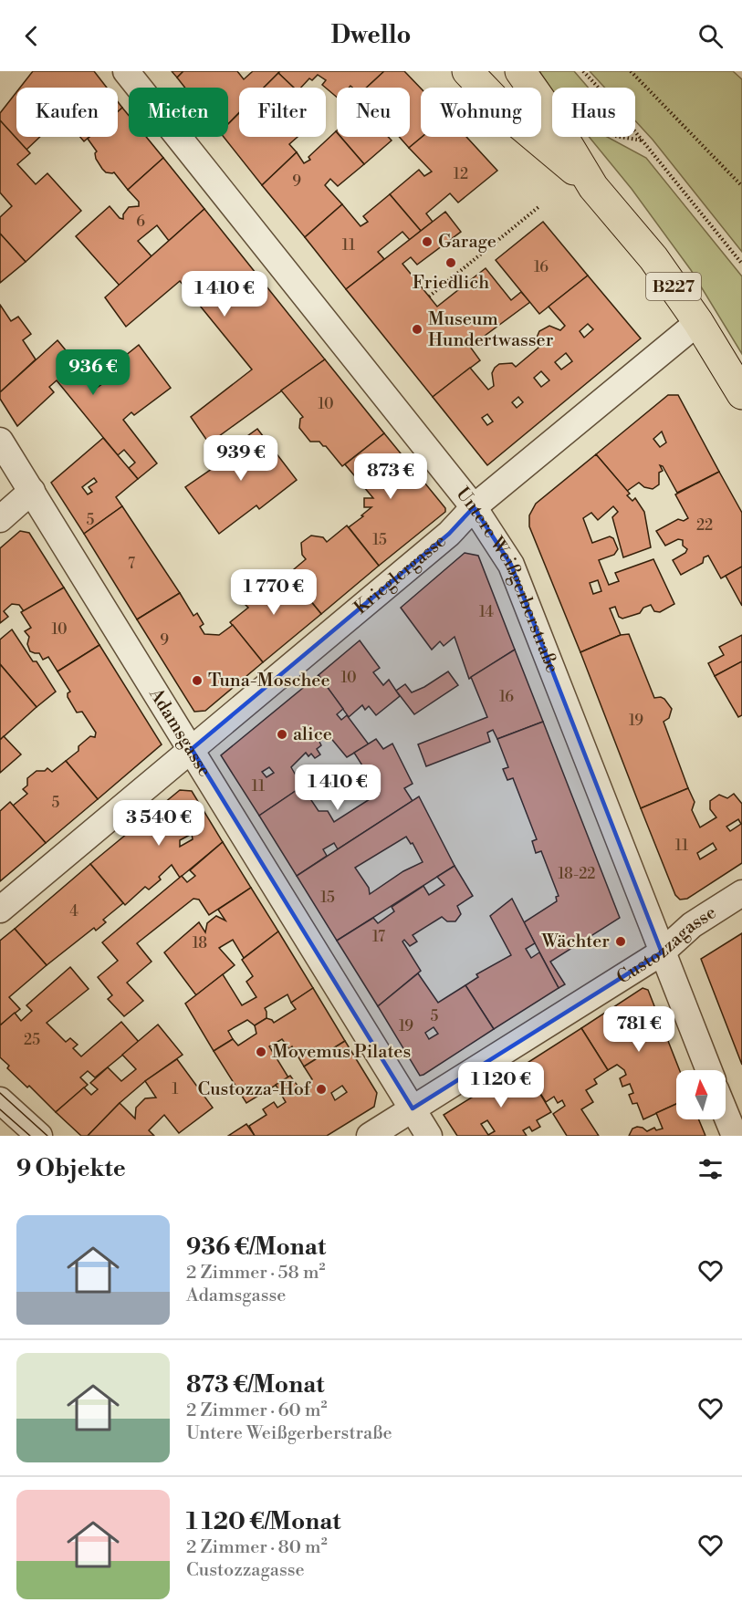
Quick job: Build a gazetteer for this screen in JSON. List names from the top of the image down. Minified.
{"streets":{"main road":["B227"],"street":["Krieglergasse","Untere Weißgerberstraße","Adamsgasse","Custozzagasse"]},"crossings":[["B227","Krieglergasse"],["Krieglergasse","Untere Weißgerberstraße"],["Krieglergasse","Adamsgasse"],["Untere Weißgerberstraße","Custozzagasse"],["Adamsgasse","Custozzagasse"]],"places":["Garage","Friedlich","Museum Hundertwasser","Tuna-Moschee","alice","Wächter","Movemus Pilates","Custozza-Hof"],"house_numbers":["12","9","6","11","16","10","5","22","15","7","14","10","9","10","16","19","11","5","11","18-22","15","4","17","18","5","19","25","1"],"north":"top","page":{"header":"Dwello","chip":["Kaufen","Mieten","Filter","Neu","Wohnung","Haus"],"price":["1 410 €","936 €","939 €","873 €","1 770 €","1 410 €","3 540 €","781 €","1 120 €"],"heading":"9 Objekte","list":[{"name":"936 €/Monat","note":"2 Zimmer · 58 m² · Adamsgasse"},{"name":"873 €/Monat","note":"2 Zimmer · 60 m² · Untere Weißgerberstraße"},{"name":"1 120 €/Monat","note":"2 Zimmer · 80 m² · Custozzagasse"}]}}
